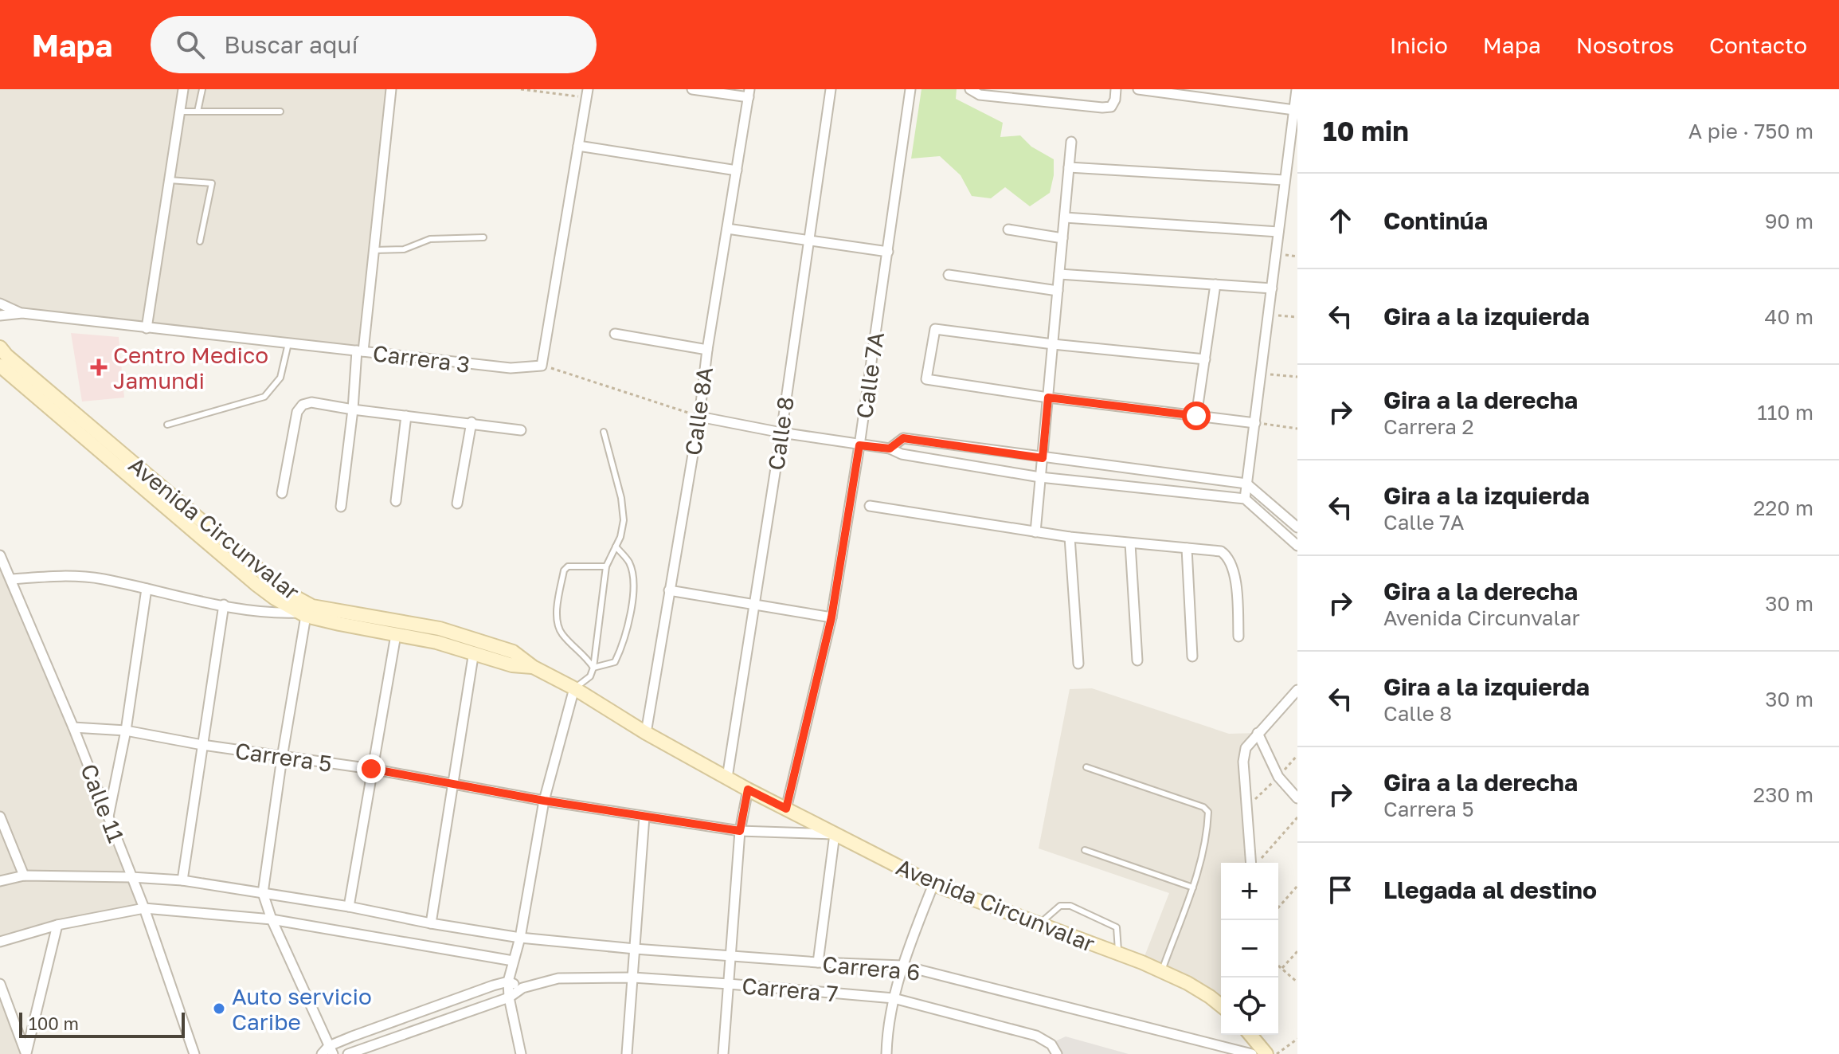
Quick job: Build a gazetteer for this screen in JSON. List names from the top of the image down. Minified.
{"streets":{"main road":["Avenida Circunvalar"],"street":["Carrera 3","Calle 7A","Calle 8A","Calle 8","Carrera 5","Calle 11","Carrera 6","Carrera 7"]},"crossings":[["Calle 7A","Avenida Circunvalar"],["Calle 8A","Avenida Circunvalar"],["Calle 8","Avenida Circunvalar"],["Avenida Circunvalar","Carrera 5"],["Carrera 5","Calle 11"],["Calle 11","Carrera 6"]],"places":{"health":["Centro Medico Jamundi"],"other":["Auto servicio Caribe"]},"scale_bar":"100 m","page":{"header":"Mapa","search":"Buscar aquí","nav":["Inicio","Mapa","Nosotros","Contacto"],"heading":["10 min","A pie · 750 m"],"list":[["Continúa","90 m"],["Gira a la izquierda","40 m"],["Gira a la derecha","Carrera 2","110 m"],["Gira a la izquierda","Calle 7A","220 m"],["Gira a la derecha","Avenida Circunvalar","30 m"],["Gira a la izquierda","Calle 8","30 m"],["Gira a la derecha","Carrera 5","230 m"],"Llegada al destino"],"map_buttons":["+","−"],"scale":"100 m"}}
